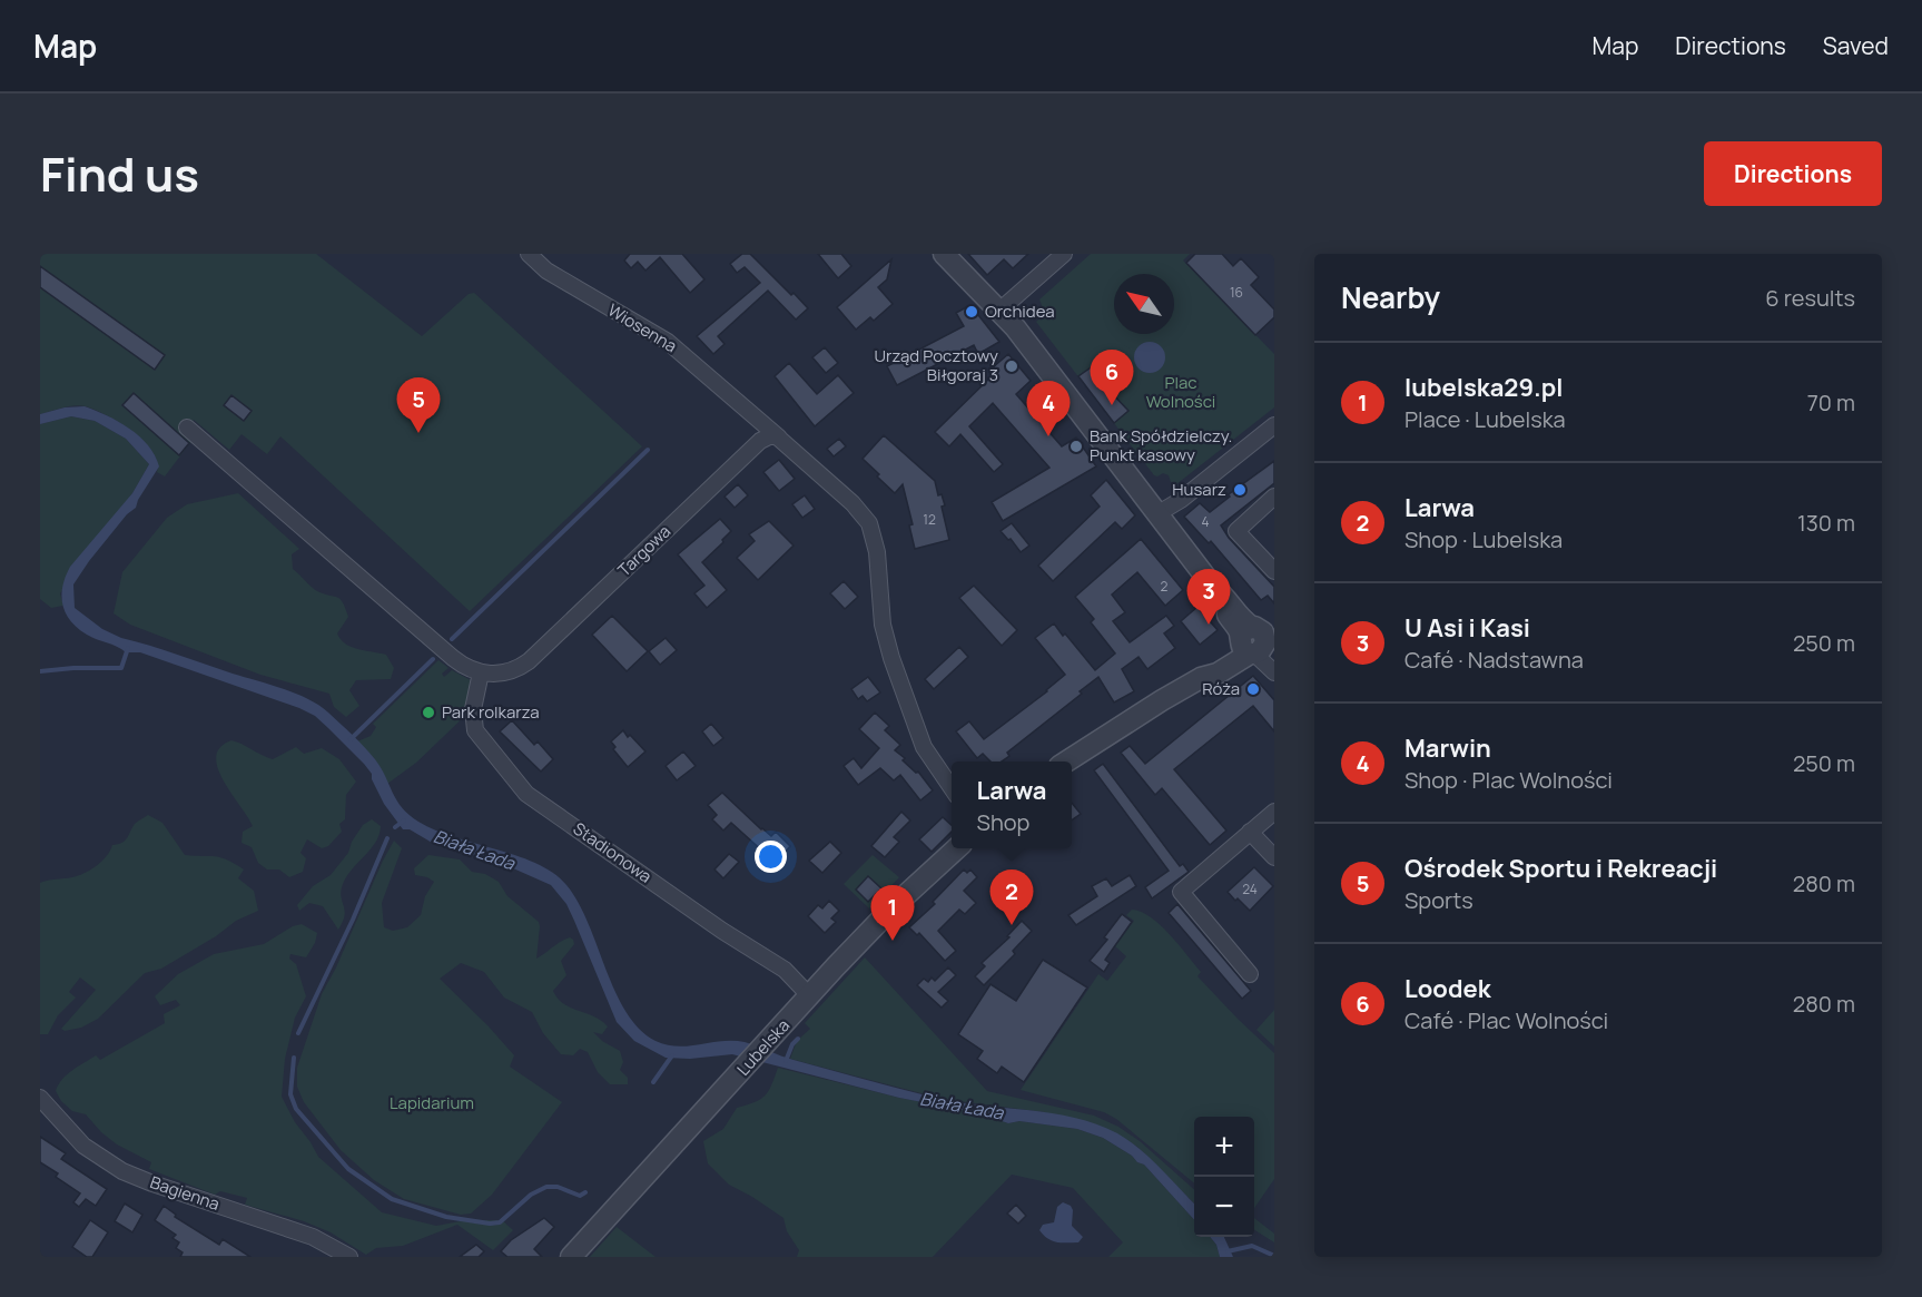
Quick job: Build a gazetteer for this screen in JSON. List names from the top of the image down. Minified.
{"streets":{"street":["Wiosenna","Targowa","Stadionowa","Lubelska","Bagienna"]},"crossings":[["Wiosenna","Targowa"],["Targowa","Stadionowa"],["Stadionowa","Lubelska"]],"water":["Biała Łada"],"parks":["Plac Wolności","Lapidarium"],"places":["Orchidea","Urząd Pocztowy Biłgoraj 3","Bank Spółdzielczy. Punkt kasowy","Husarz","Róża","Park rolkarza"],"house_numbers":["16","12","4","2","24"],"north":"top left","page":{"header":"Map","nav":["Map","Directions","Saved"],"title":"Find us","buttons":"Directions","heading":["Nearby","6 results"],"list":[{"mark":"1","name":"lubelska29.pl","note":"Place · Lubelska","value":"70 m"},{"mark":"2","name":"Larwa","note":"Shop · Lubelska","value":"130 m"},{"mark":"3","name":"U Asi i Kasi","note":"Café · Nadstawna","value":"250 m"},{"mark":"4","name":"Marwin","note":"Shop · Plac Wolności","value":"250 m"},{"mark":"5","name":"Ośrodek Sportu i Rekreacji","note":"Sports","value":"280 m"},{"mark":"6","name":"Loodek","note":"Café · Plac Wolności","value":"280 m"}],"pins":["6","5","4","3","2","1"],"popup":["Larwa","Shop"],"map_buttons":["+","−"]}}
